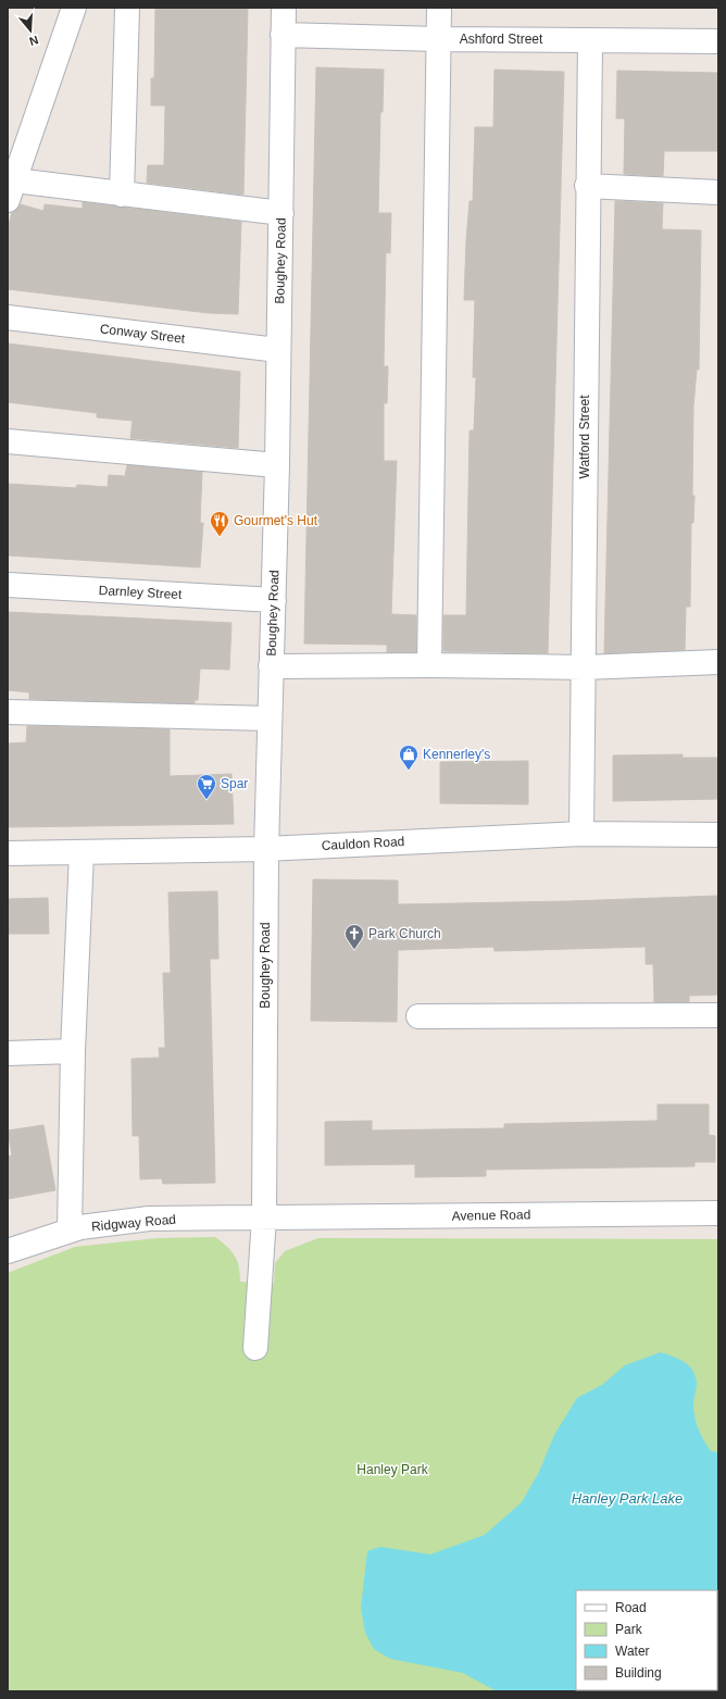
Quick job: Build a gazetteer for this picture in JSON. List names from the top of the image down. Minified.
{"streets":{"street":["Ashford Street","Boughey Road","Conway Street","Watford Street","Darnley Street","Cauldon Road","Avenue Road","Ridgway Road"]},"crossings":[["Ashford Street","Boughey Road"],["Ashford Street","Watford Street"],["Boughey Road","Conway Street"],["Boughey Road","Darnley Street"],["Boughey Road","Cauldon Road"],["Boughey Road","Avenue Road"],["Boughey Road","Ridgway Road"],["Watford Street","Cauldon Road"],["Avenue Road","Ridgway Road"]],"water":["Hanley Park Lake"],"parks":["Hanley Park"],"places":{"restaurant":["Gourmet's Hut"],"shop":["Kennerley's"],"supermarket":["Spar"],"church":["Park Church"]},"legend":["Road","Park","Water","Building"],"north":"bottom"}
